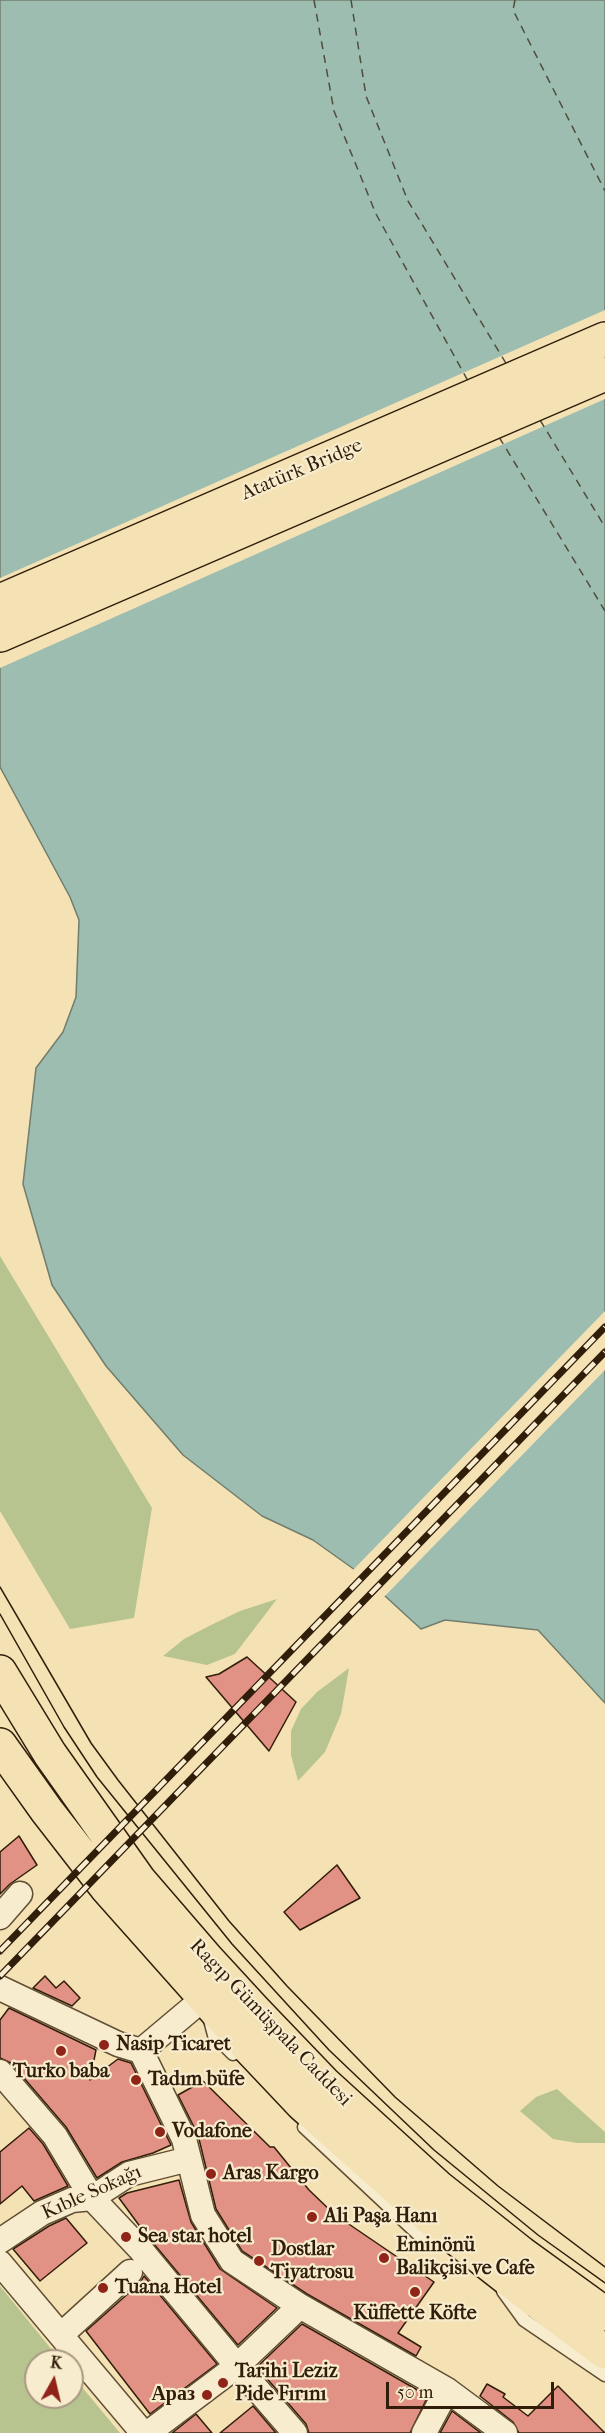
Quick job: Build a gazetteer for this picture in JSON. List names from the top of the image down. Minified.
{"streets":{"main road":["Atatürk Bridge","Ragıp Gümüşpala Caddesi"],"street":["Kıble Sokağı"]},"places":["Nasip Ticaret","Turko baba","Tadım büfe","Vodafone","Aras Kargo","Ali Paşa Hanı","Sea star hotel","Eminönü Balikçisi ve Cafe","Dostlar Tiyatrosu","Tuana Hotel","Küffette Köfte","Tarihi Leziz Pide Fırını","Араз"],"scale_bar":"50 m","north":"top"}
